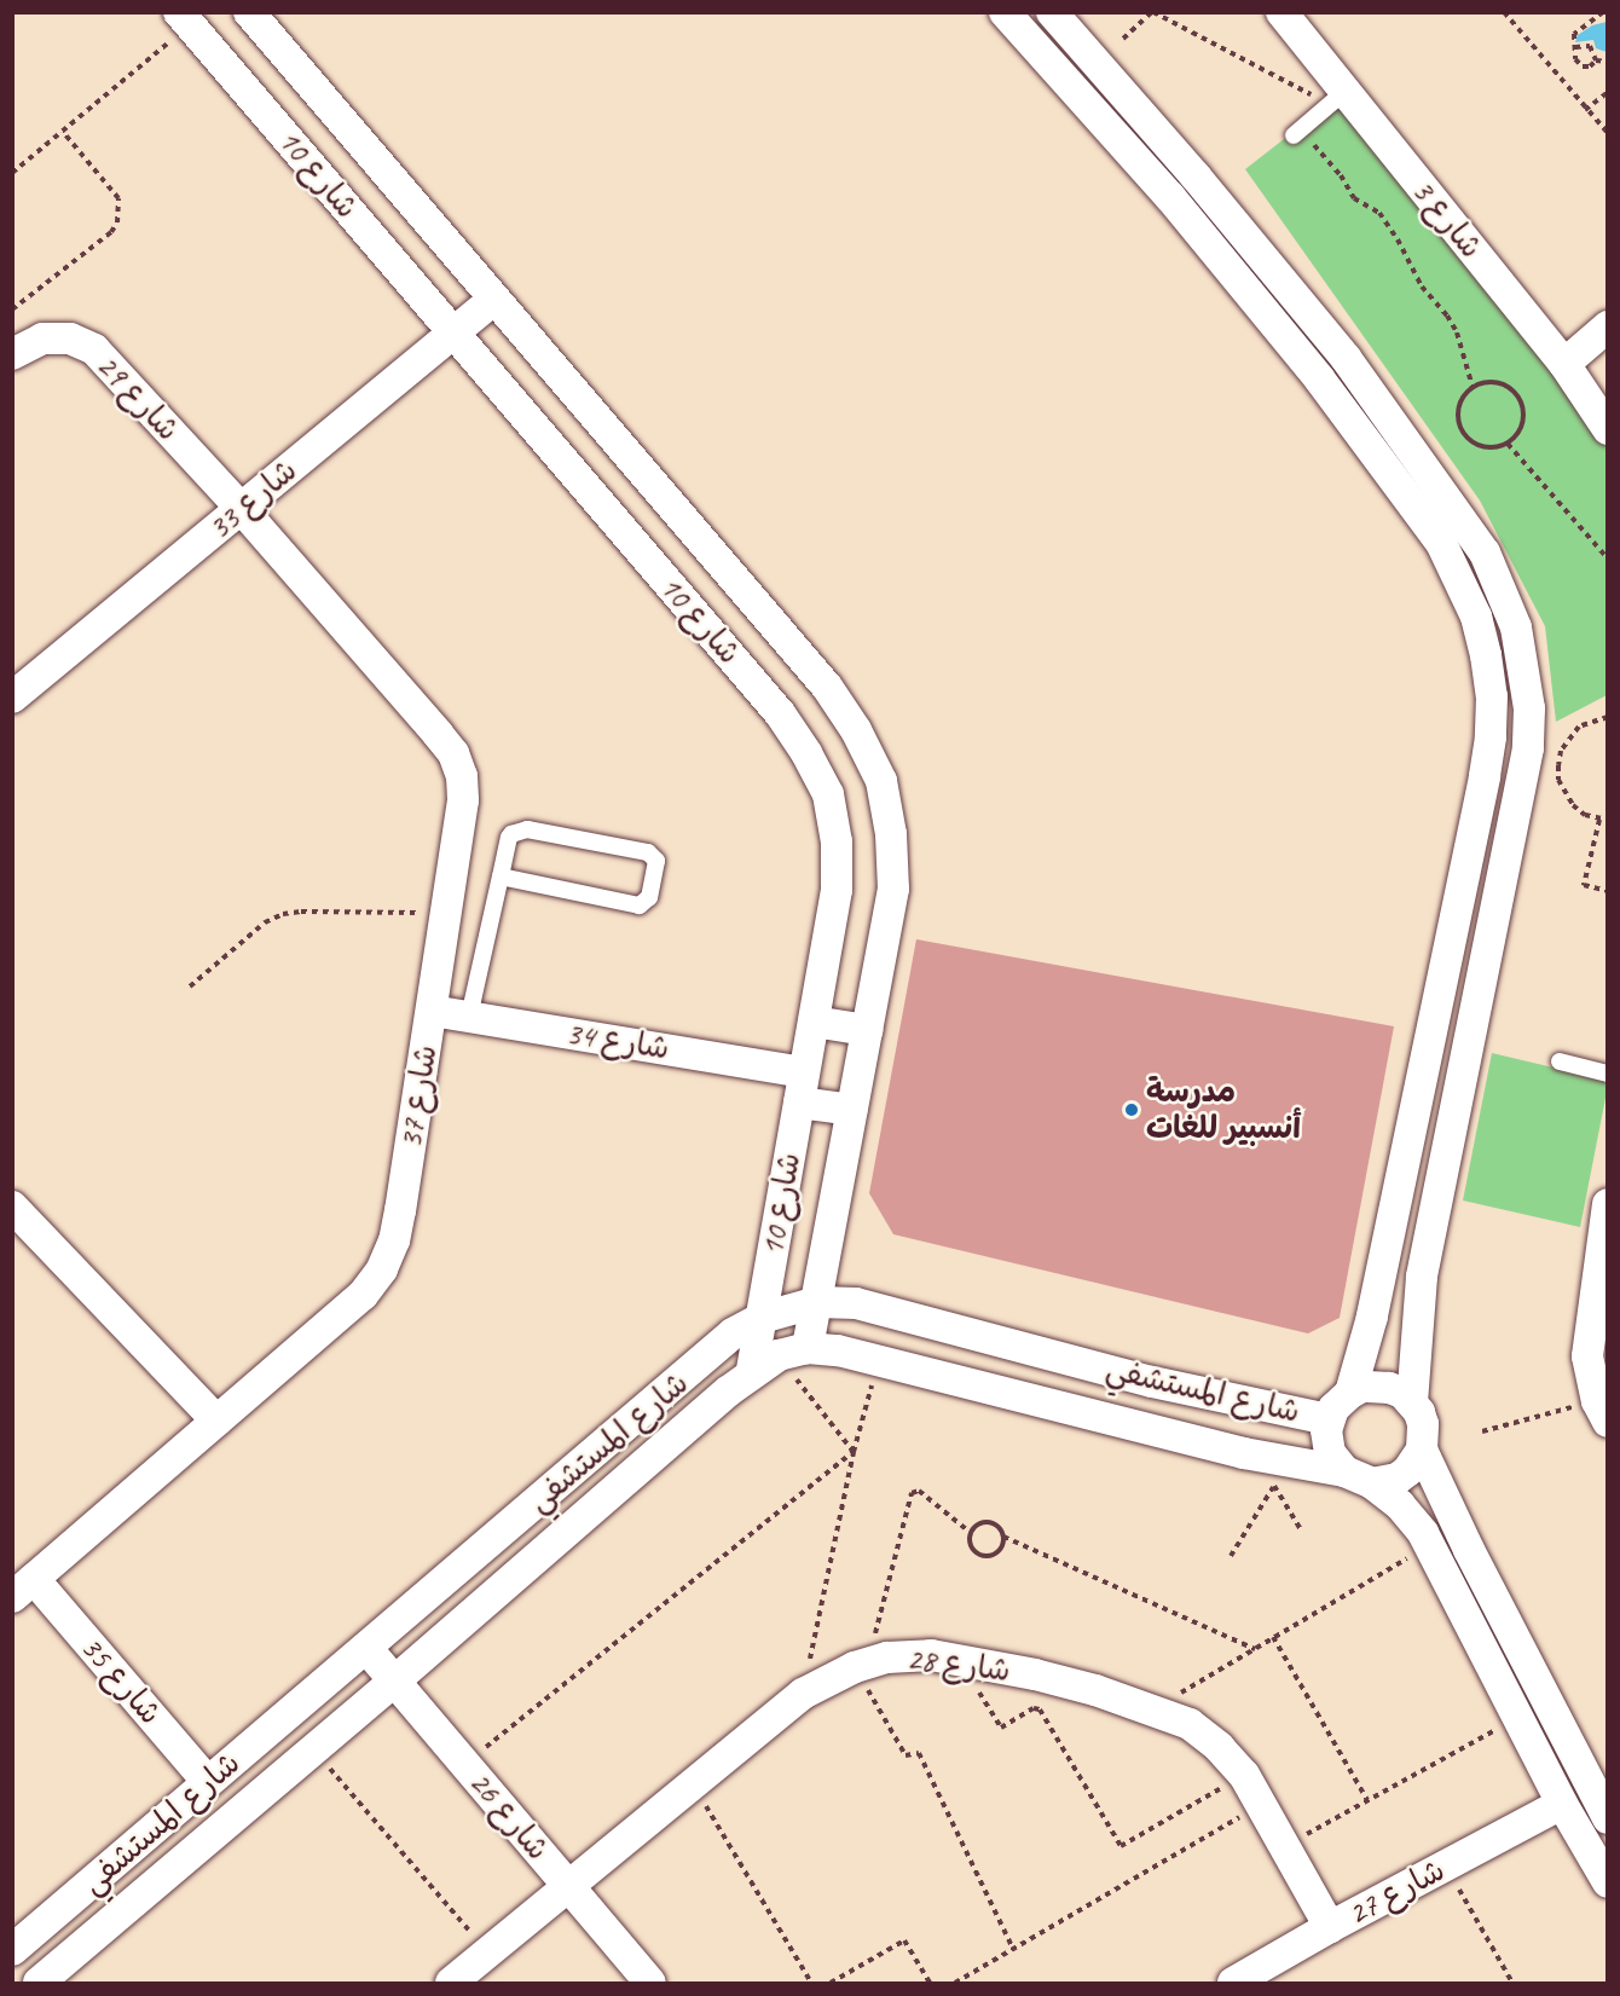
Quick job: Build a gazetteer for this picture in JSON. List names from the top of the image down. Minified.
{"streets":{"street":["شارع 10","شارع 3","شارع 29","شارع 33","شارع 34","شارع 37","شارع المستشفي","شارع 28","شارع 35","شارع 26","شارع 27"]},"crossings":[["شارع 10","شارع 33"],["شارع 10","شارع 34"],["شارع 10","شارع المستشفي"],["شارع 29","شارع 33"],["شارع 29","شارع 37"],["شارع 33","شارع 37"],["شارع 34","شارع 37"],["شارع 37","شارع 35"],["شارع المستشفي","شارع 35"],["شارع المستشفي","شارع 26"],["شارع المستشفي","شارع 27"],["شارع 28","شارع 26"],["شارع 28","شارع 27"]],"places":["مدرسة أنسبير للغات"]}
